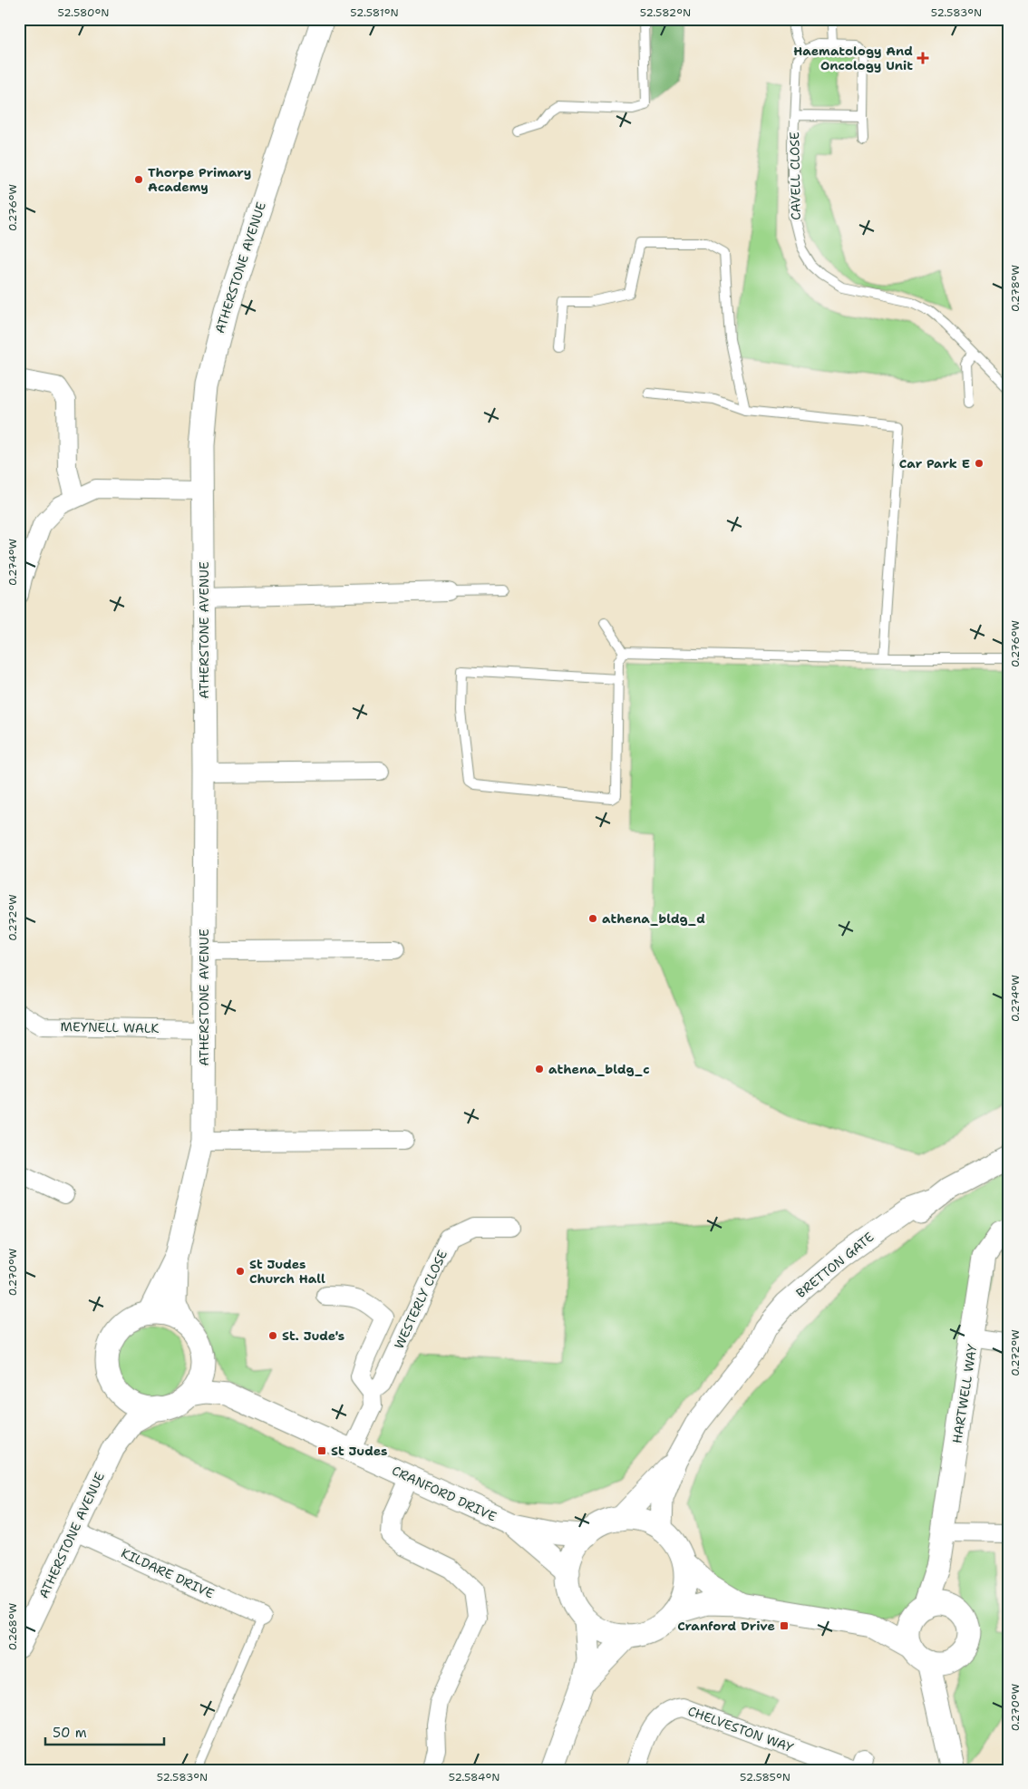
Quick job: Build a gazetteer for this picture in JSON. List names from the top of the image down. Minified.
{"streets":{"street":["ATHERSTONE AVENUE","MEYNELL WALK","BRETTON GATE","WESTERLY CLOSE","HARTWELL WAY","CRANFORD DRIVE","KILDARE DRIVE","CHELVESTON WAY"],"lane":["CAVELL CLOSE"]},"crossings":[["ATHERSTONE AVENUE","MEYNELL WALK"],["ATHERSTONE AVENUE","CRANFORD DRIVE"],["ATHERSTONE AVENUE","KILDARE DRIVE"],["BRETTON GATE","CRANFORD DRIVE"]],"places":{"health":["Haematology And Oncology Unit"],"other":["Thorpe Primary Academy","Car Park E","athena_bldg_d","athena_bldg_c","St Judes Church Hall","St. Jude's"],"transit":["St Judes","Cranford Drive"]},"scale_bar":"50 m","coordinates":["52.580°N","52.581°N","52.582°N","52.583°N","0.276°W","0.278°W","0.274°W","0.272°W","0.270°W","0.268°W","52.584°N","52.585°N"]}
